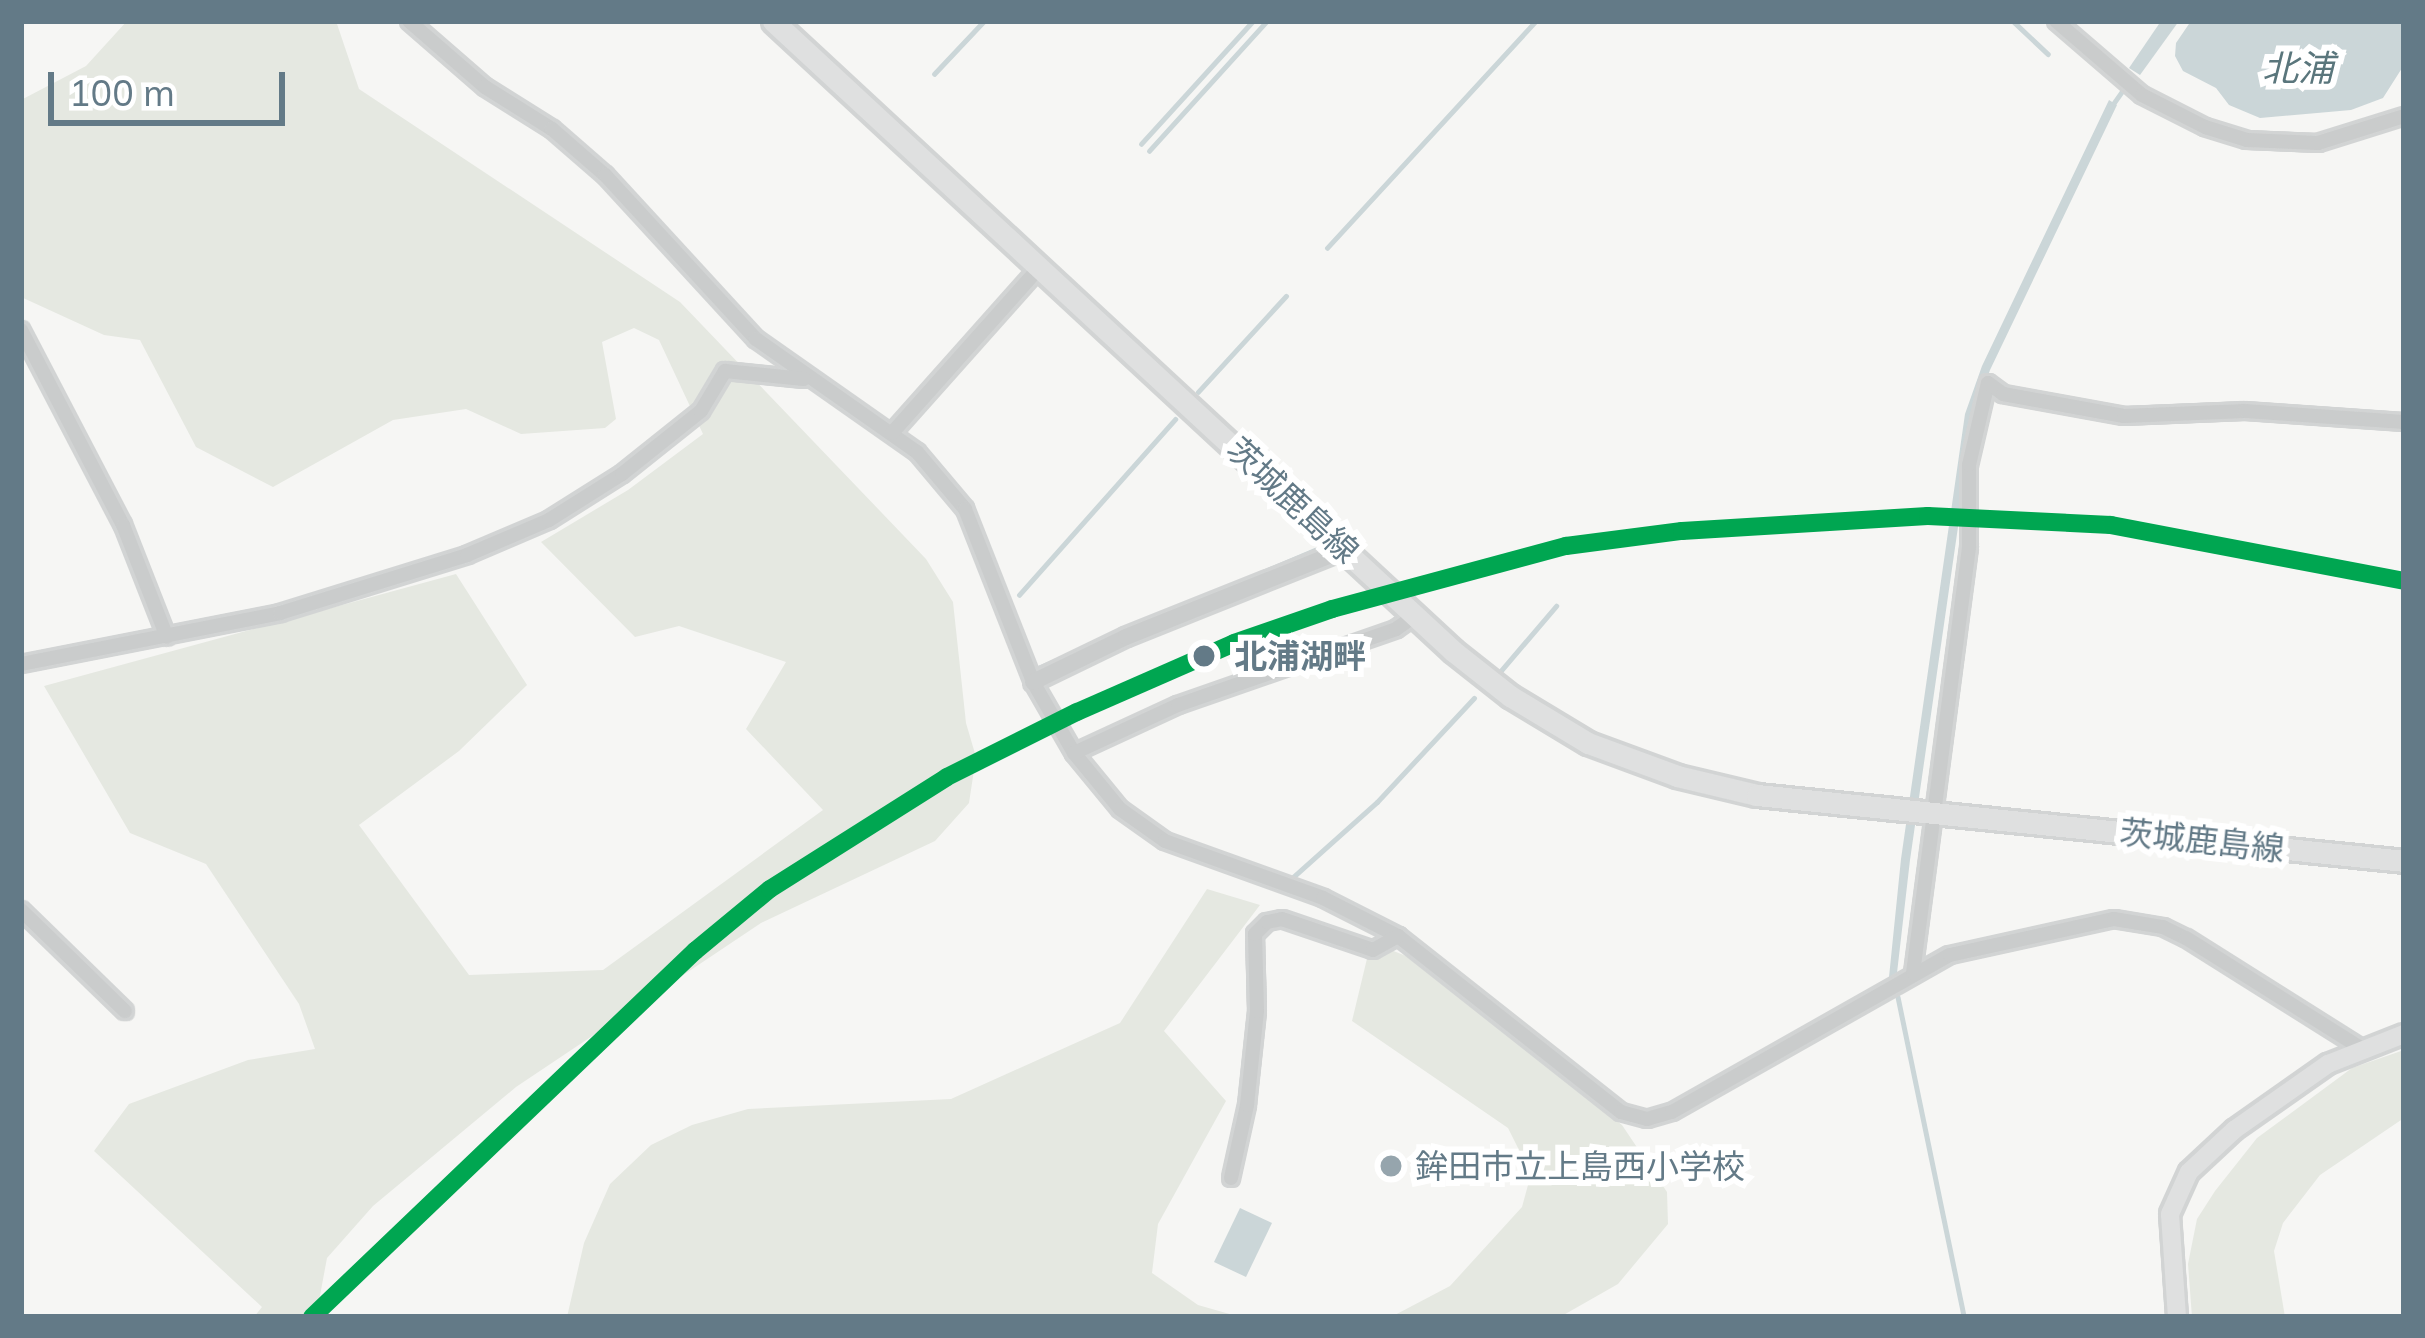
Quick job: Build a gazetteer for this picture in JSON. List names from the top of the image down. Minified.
{"streets":{"main road":["茨城鹿島線"]},"water":["北浦"],"places":["北浦湖畔","鉾田市立上島西小学校"],"scale_bar":"100 m"}
